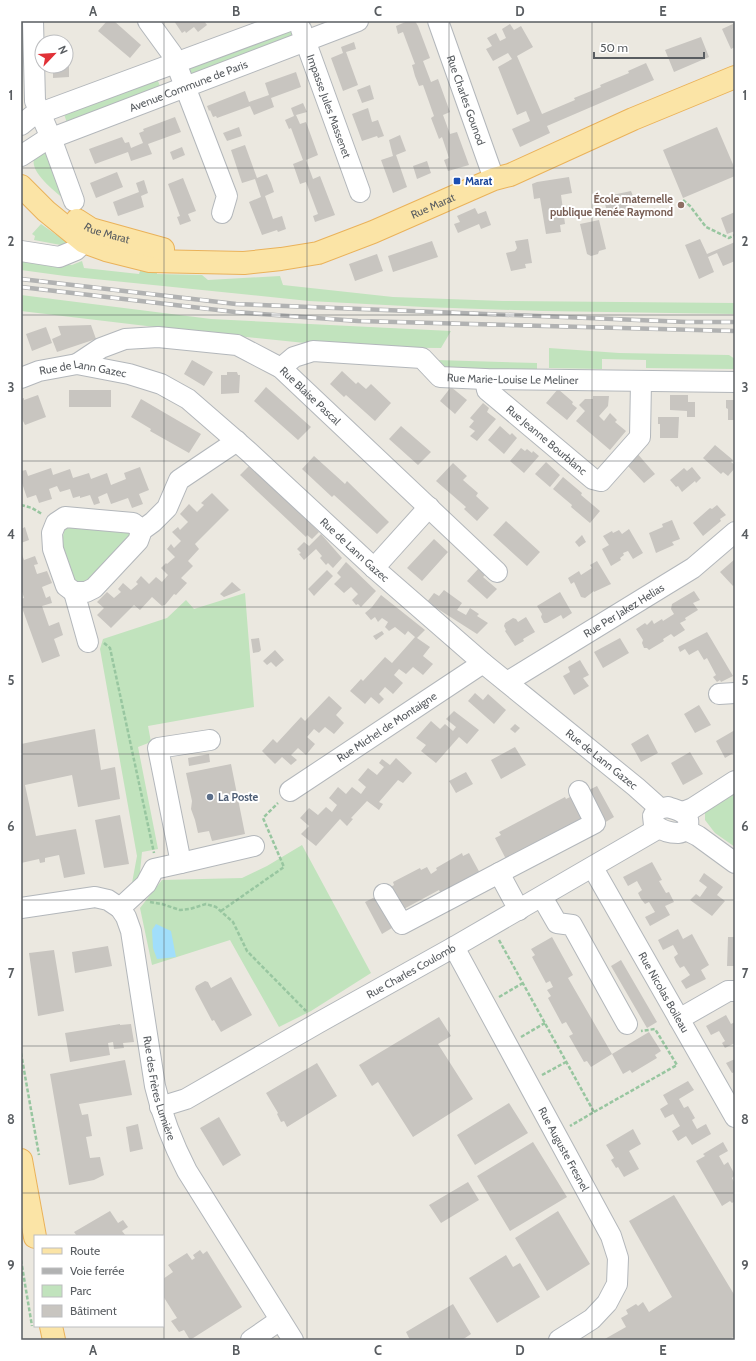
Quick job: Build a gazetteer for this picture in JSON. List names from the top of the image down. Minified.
{"streets":{"main road":["Rue Marat"],"street":["Avenue Commune de Paris","Rue Charles Gounod","Impasse Jules Massenet","Rue de Lann Gazec","Rue Marie-Louise Le Meliner","Rue Blaise Pascal","Rue Jeanne Bourblanc","Rue Per Jakez Helias","Rue Michel de Montaigne","Rue Charles Coulomb","Rue Nicolas Boileau","Rue des Frères Lumière","Rue Auguste Fresnel"]},"crossings":[["Avenue Commune de Paris","Impasse Jules Massenet"],["Rue Charles Gounod","Rue Marat"],["Rue de Lann Gazec","Rue Blaise Pascal"],["Rue de Lann Gazec","Rue Per Jakez Helias"],["Rue de Lann Gazec","Rue Michel de Montaigne"],["Rue de Lann Gazec","Rue Charles Coulomb"],["Rue Marie-Louise Le Meliner","Rue Blaise Pascal"],["Rue Marie-Louise Le Meliner","Rue Jeanne Bourblanc"],["Rue Charles Coulomb","Rue Nicolas Boileau"],["Rue Charles Coulomb","Rue des Frères Lumière"],["Rue Charles Coulomb","Rue Auguste Fresnel"]],"places":{"transit":["Marat"],"other":["École maternelle publique Renée Raymond","La Poste"]},"legend":["Route","Voie ferrée","Parc","Bâtiment"],"scale_bar":"50 m","north":"top right","grid":{"columns":["A","B","C","D","E"],"rows":["1","2","3","4","5","6","7","8","9"]}}
